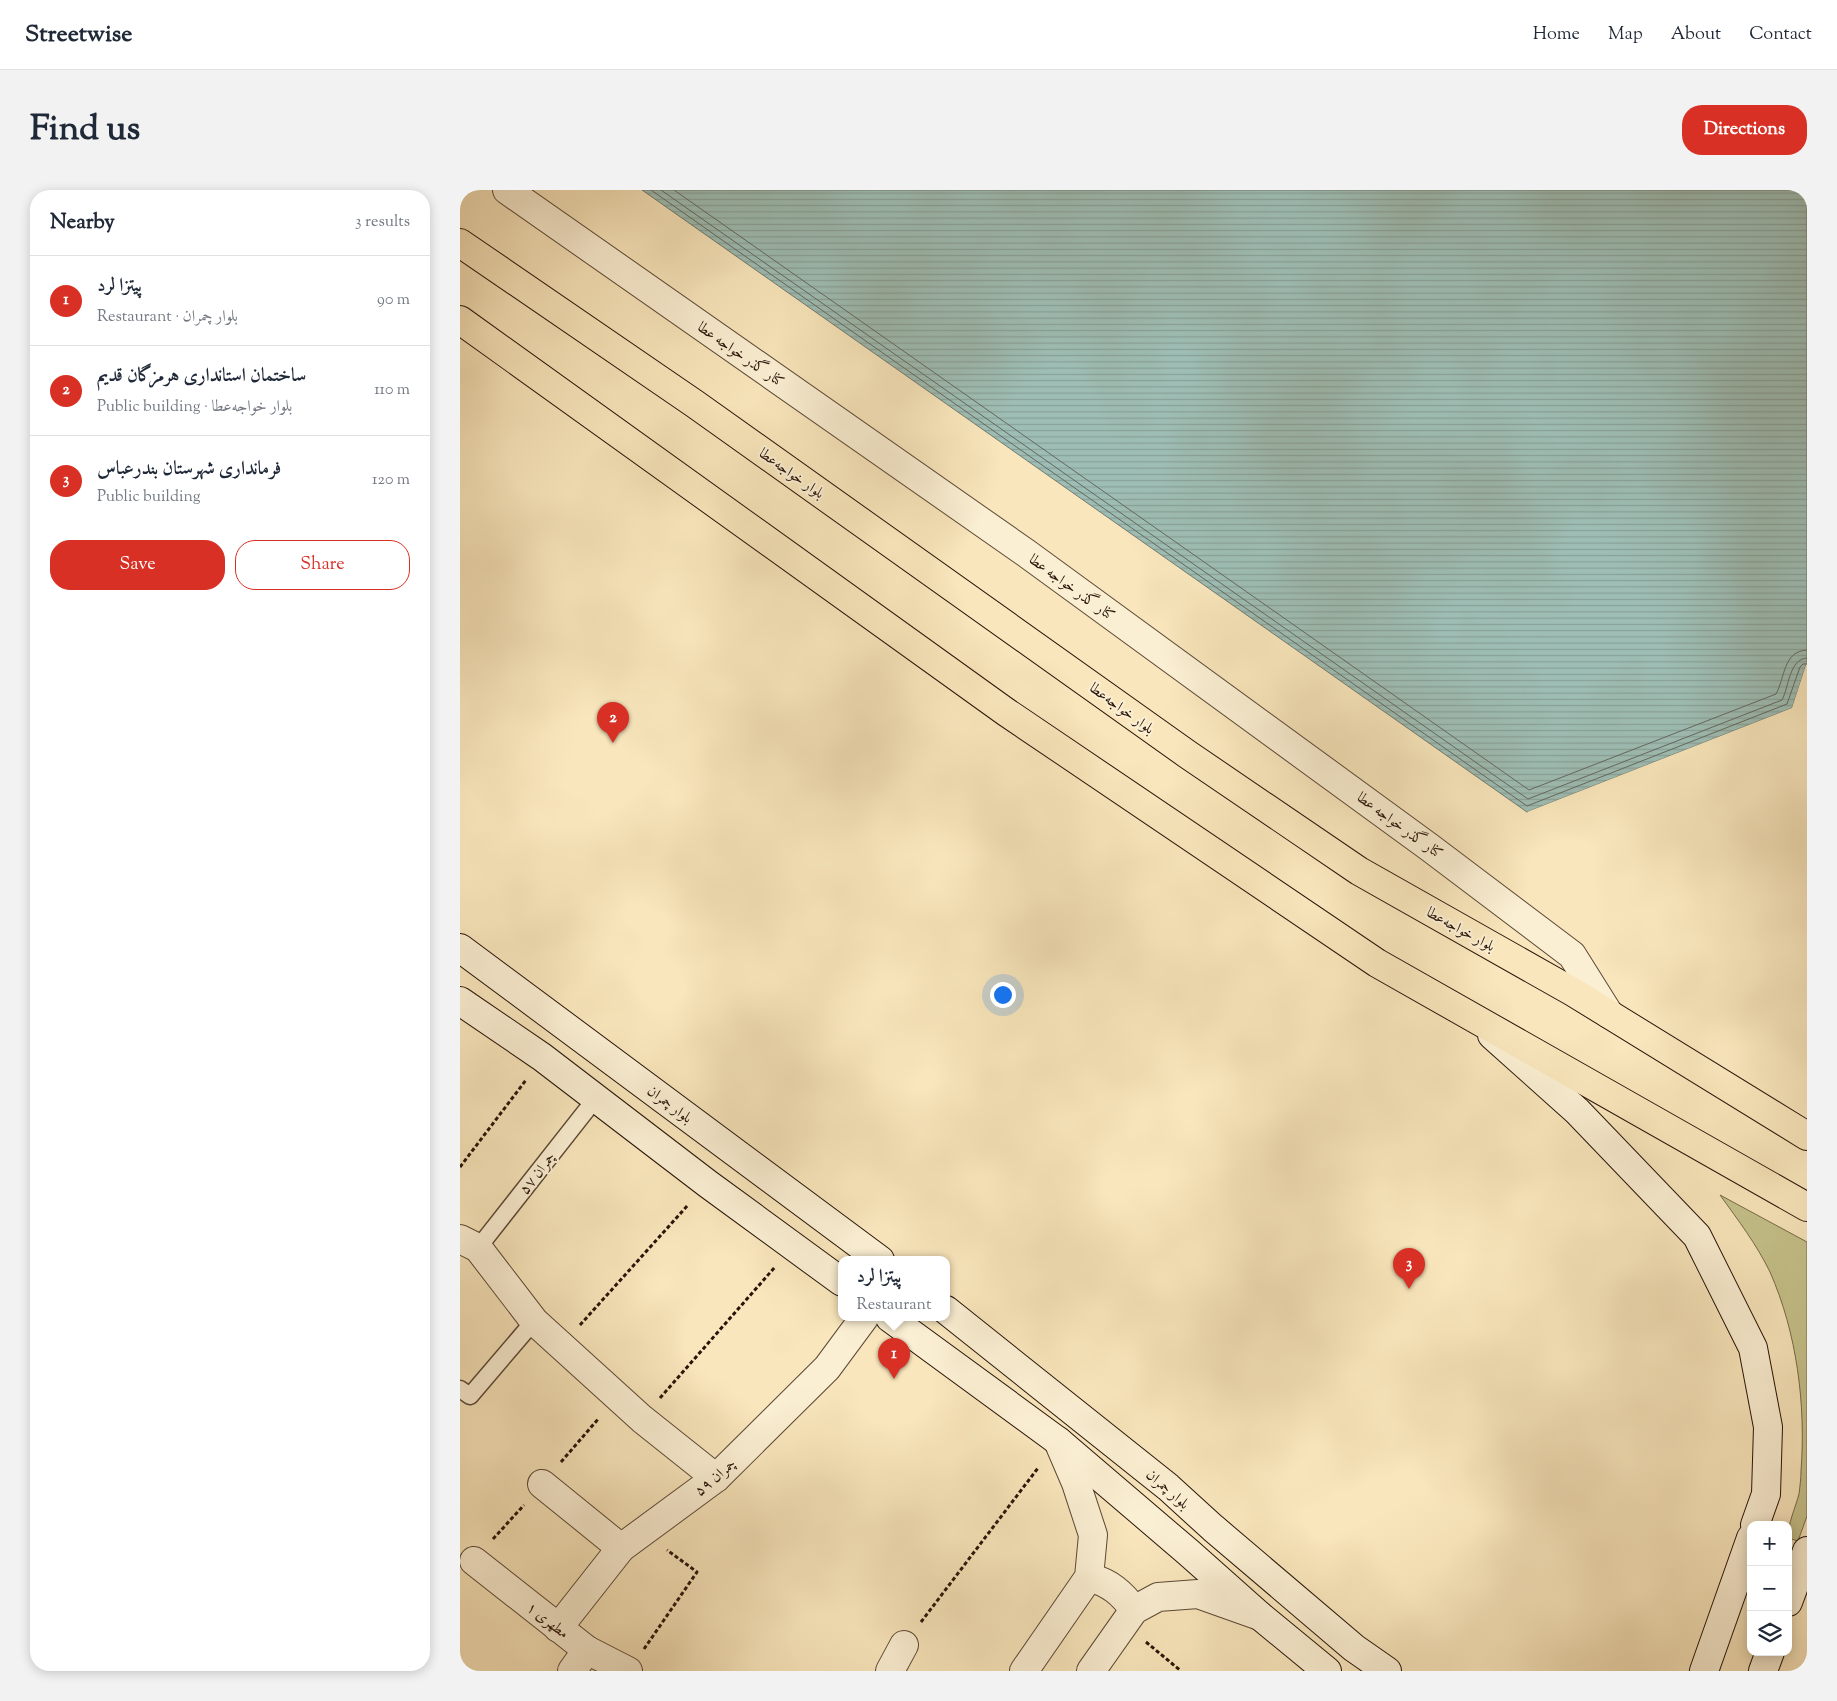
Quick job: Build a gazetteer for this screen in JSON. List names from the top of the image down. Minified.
{"streets":{"main road":["بلوار خواجه‌عطا"],"street":["کنار گذر خواجه عطا","بلوار چمران","چمران ۵۹","مطهری ۱"],"lane":["چمران ۵۷"]},"crossings":[["کنار گذر خواجه عطا","بلوار خواجه‌عطا"],["چمران ۵۹","مطهری ۱"]],"page":{"header":"Streetwise","nav":["Home","Map","About","Contact"],"title":"Find us","buttons":["Directions",["Save","Share"]],"heading":["Nearby","3 results"],"list":[{"mark":"1","name":"پیتزا لرد","note":"Restaurant · بلوار چمران","value":"90 m"},{"mark":"2","name":"ساختمان استانداری هرمزگان قدیم","note":"Public building · بلوار خواجه‌عطا","value":"110 m"},{"mark":"3","name":"فرمانداری شهرستان بندرعباس","note":"Public building","value":"120 m"}],"pins":["2","3","1"],"popup":["پیتزا لرد","Restaurant"],"map_buttons":["+","−"]}}
